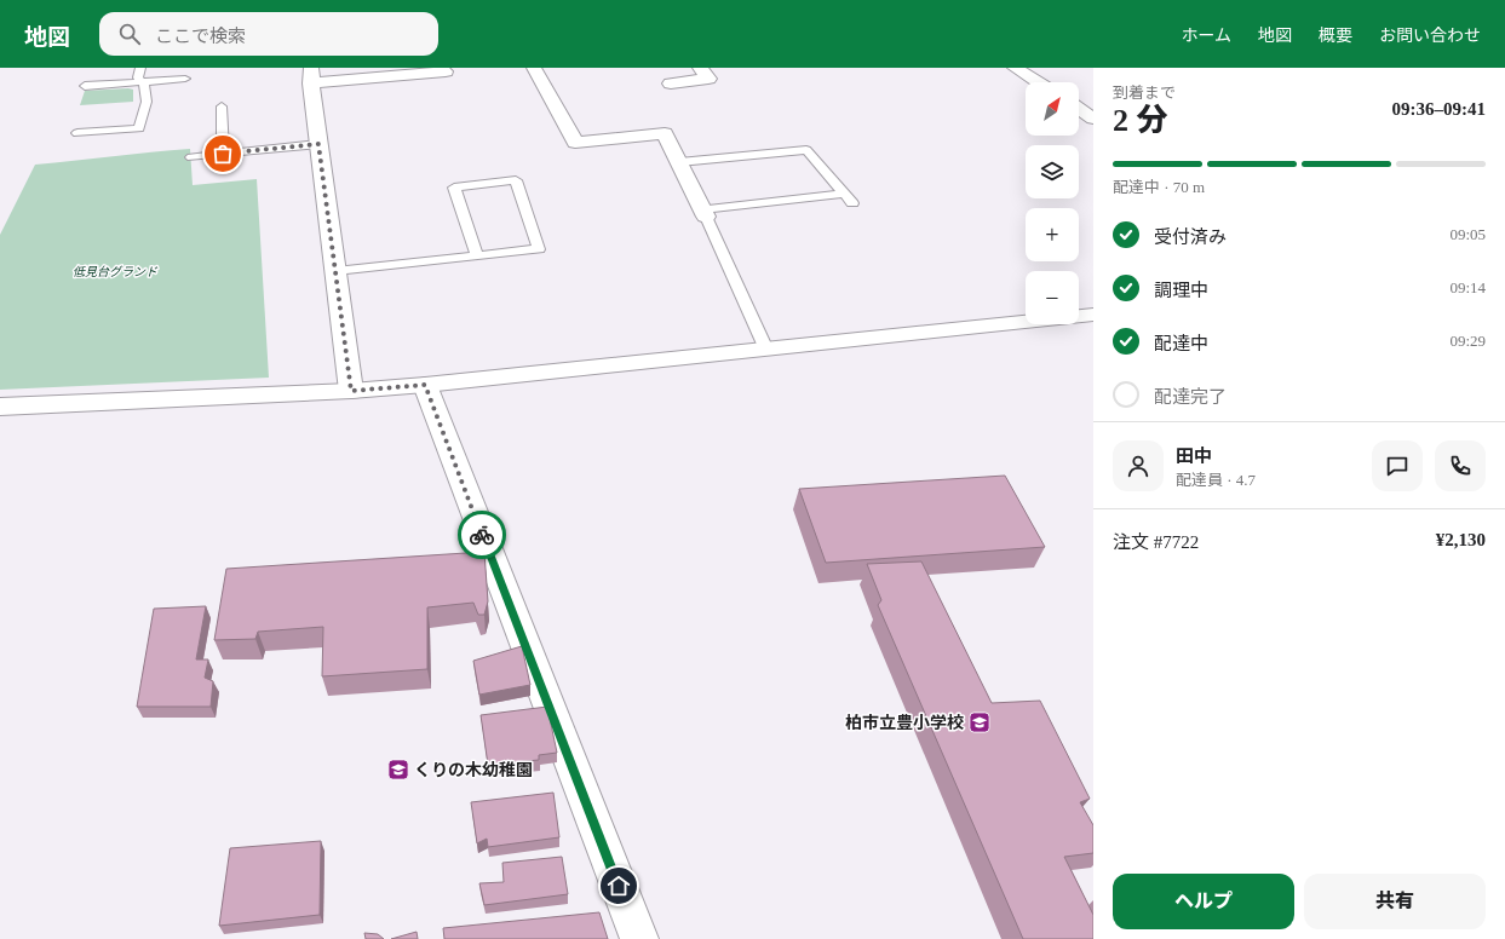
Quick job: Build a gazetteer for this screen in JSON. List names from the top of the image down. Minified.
{"parks":["低見台グランド"],"places":{"school or university":["柏市立豊小学校","くりの木幼稚園"]},"north":"top right","page":{"header":"地図","search":"ここで検索","nav":["ホーム","地図","概要","お問い合わせ"],"heading":["2 分","到着まで","09:36–09:41"],"panel":["田中","配達員 · 4.7","注文 #7722","¥2,130"],"map_buttons":["+","−"],"bar":"配達中 · 70 m","list":[["受付済み","09:05"],["調理中","09:14"],["配達中","09:29"],"配達完了"],"buttons":["ヘルプ","共有"]}}
